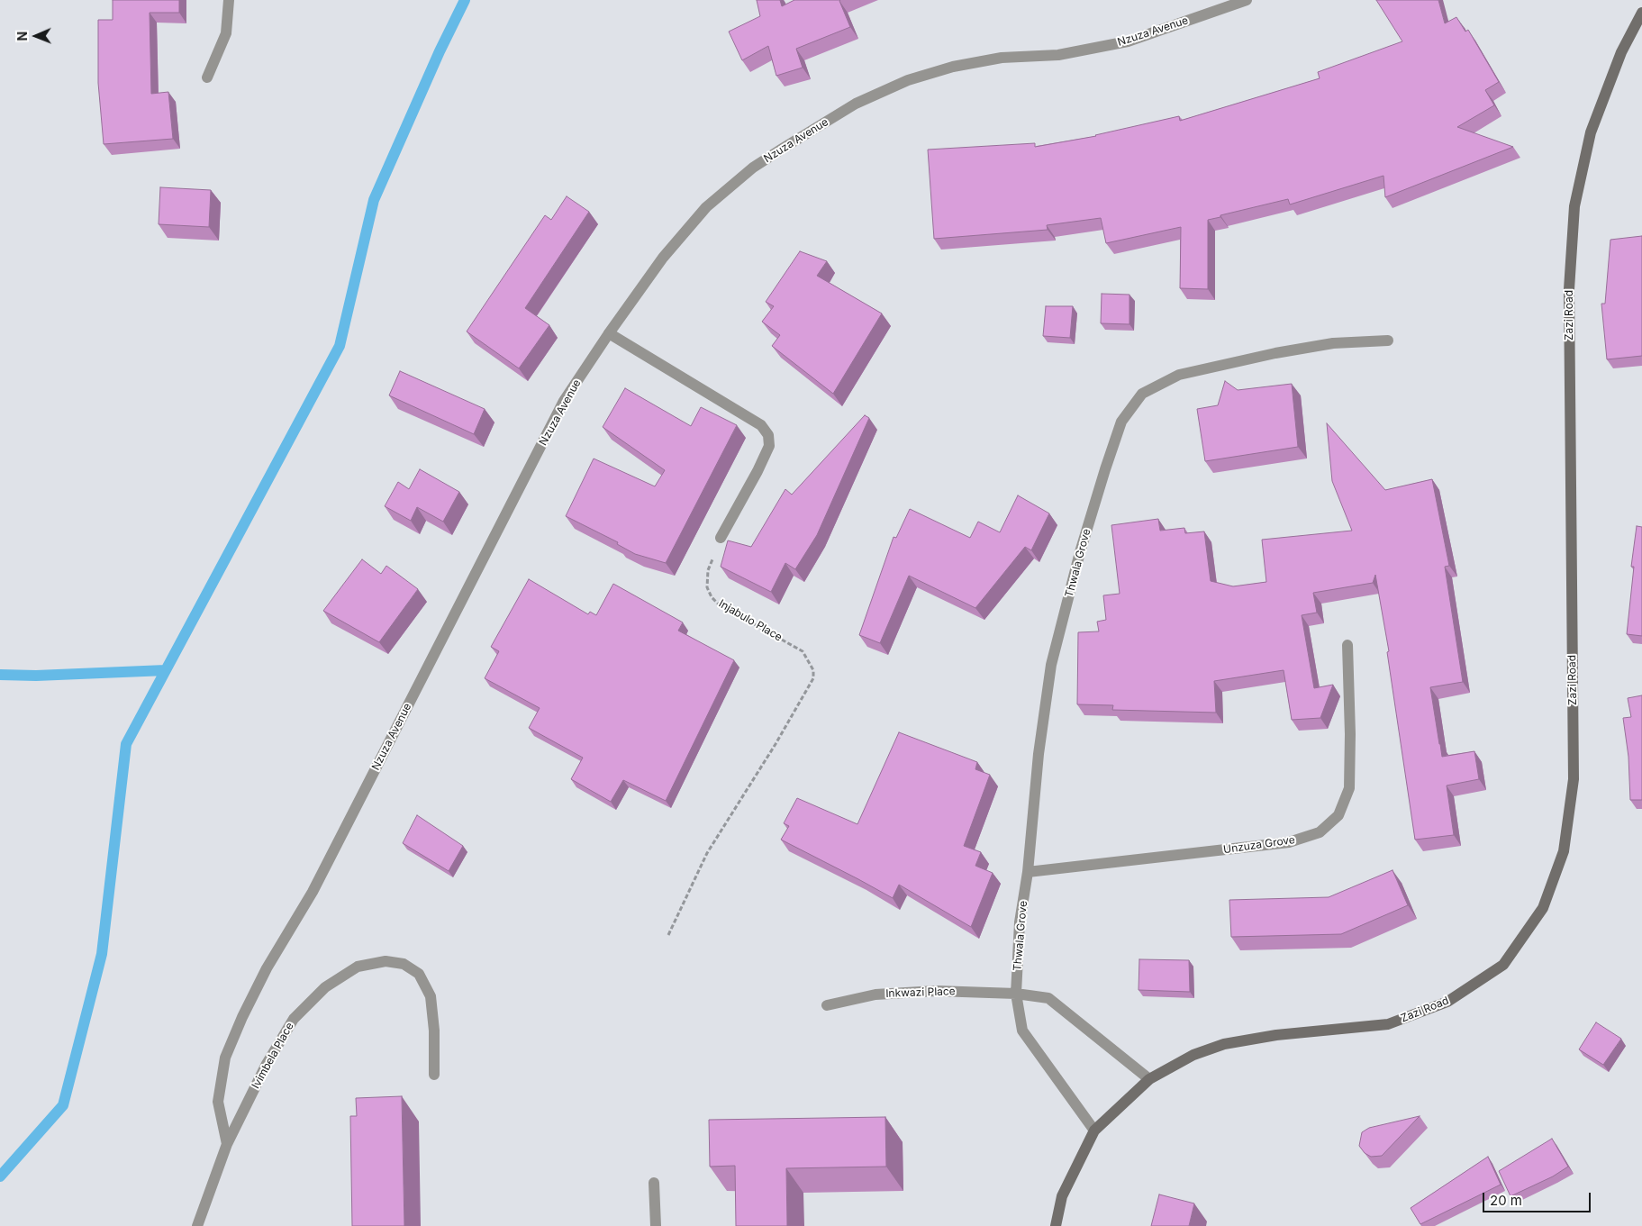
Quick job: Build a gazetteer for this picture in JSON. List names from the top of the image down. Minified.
{"streets":{"street":["Nzuza Avenue","Zazi Road","Thwala Grove","Unzuza Grove","Inkwazi Place","Ivimbela Place"],"path":["Injabulo Place"]},"crossings":[["Nzuza Avenue","Ivimbela Place"],["Zazi Road","Thwala Grove"],["Thwala Grove","Unzuza Grove"],["Thwala Grove","Inkwazi Place"]],"scale_bar":"20 m","north":"left"}
